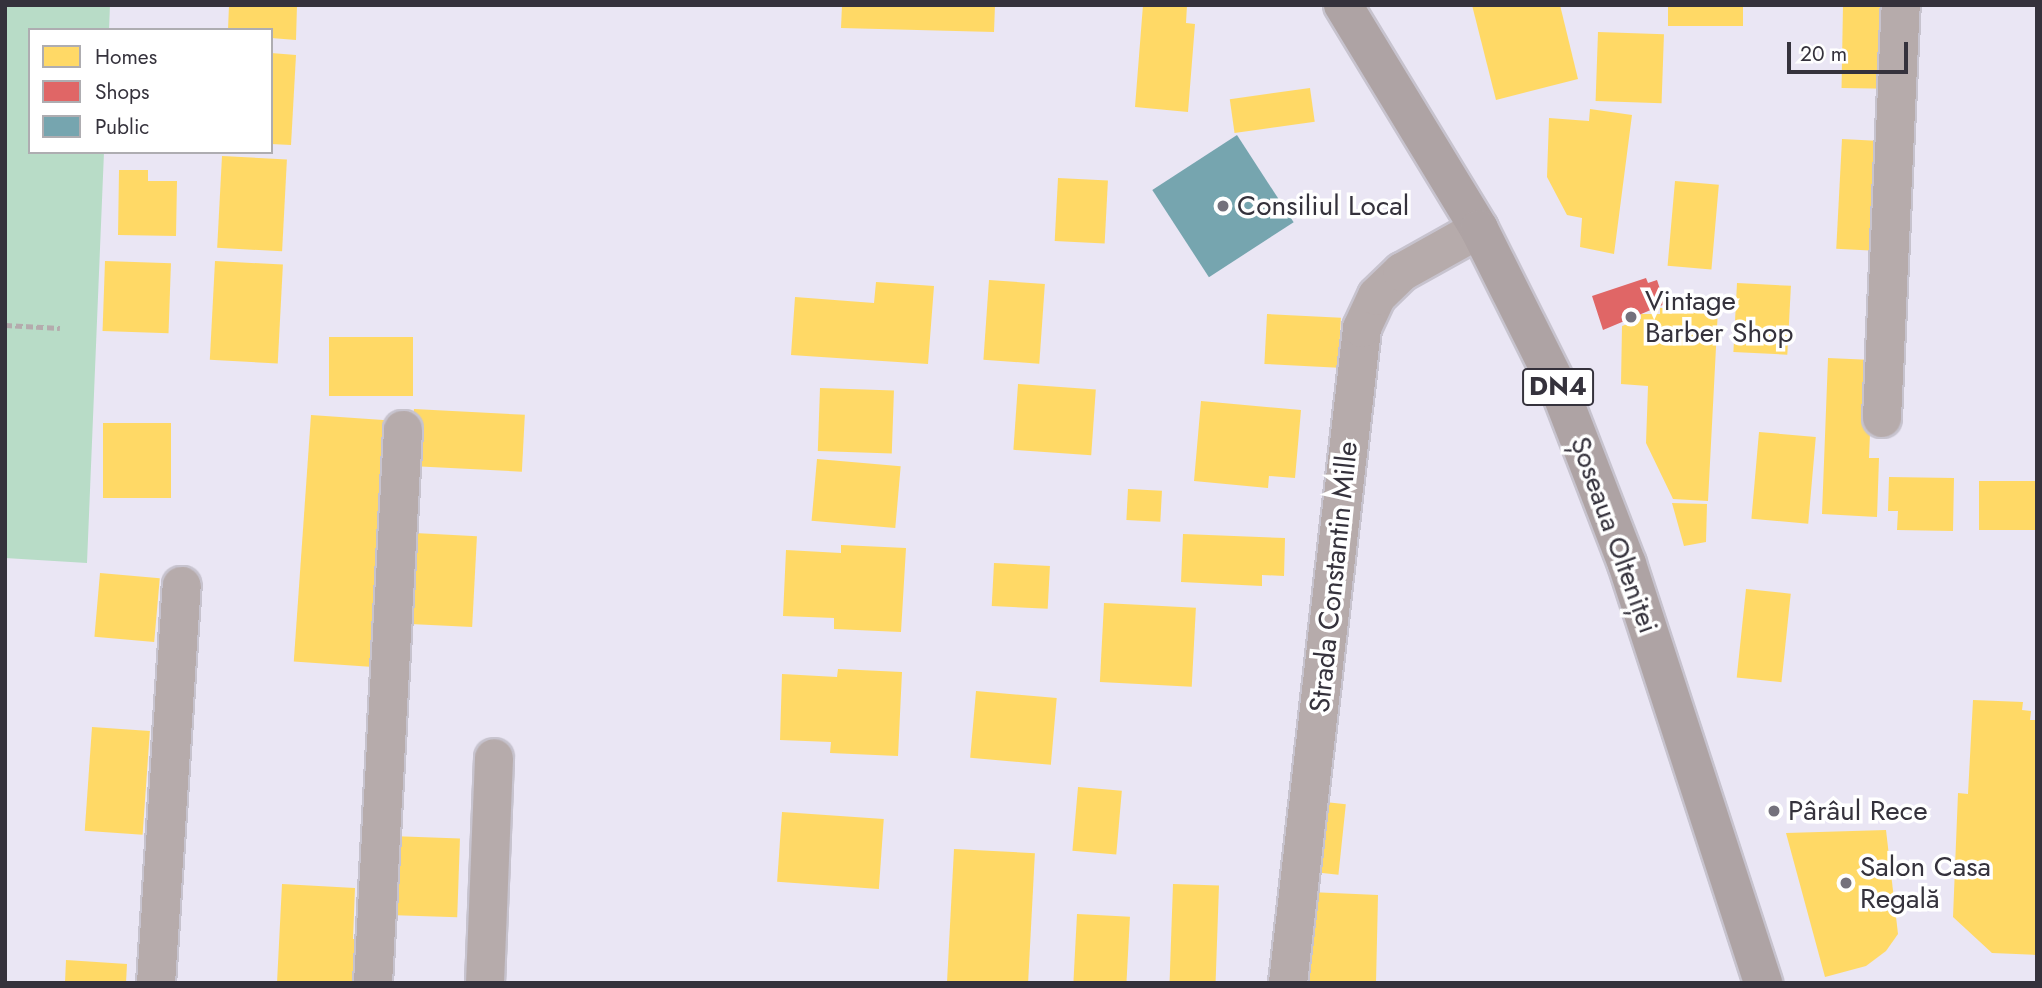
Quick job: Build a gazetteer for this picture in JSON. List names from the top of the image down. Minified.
{"streets":{"main road":["DN4","Șoseaua Olteniței"],"street":["Strada Constantin Mille"]},"crossings":[["Șoseaua Olteniței","Strada Constantin Mille"]],"places":["Consiliul Local","Vintage Barber Shop","Pârâul Rece","Salon Casa Regală"],"legend":["Homes","Shops","Public"],"scale_bar":"20 m"}
